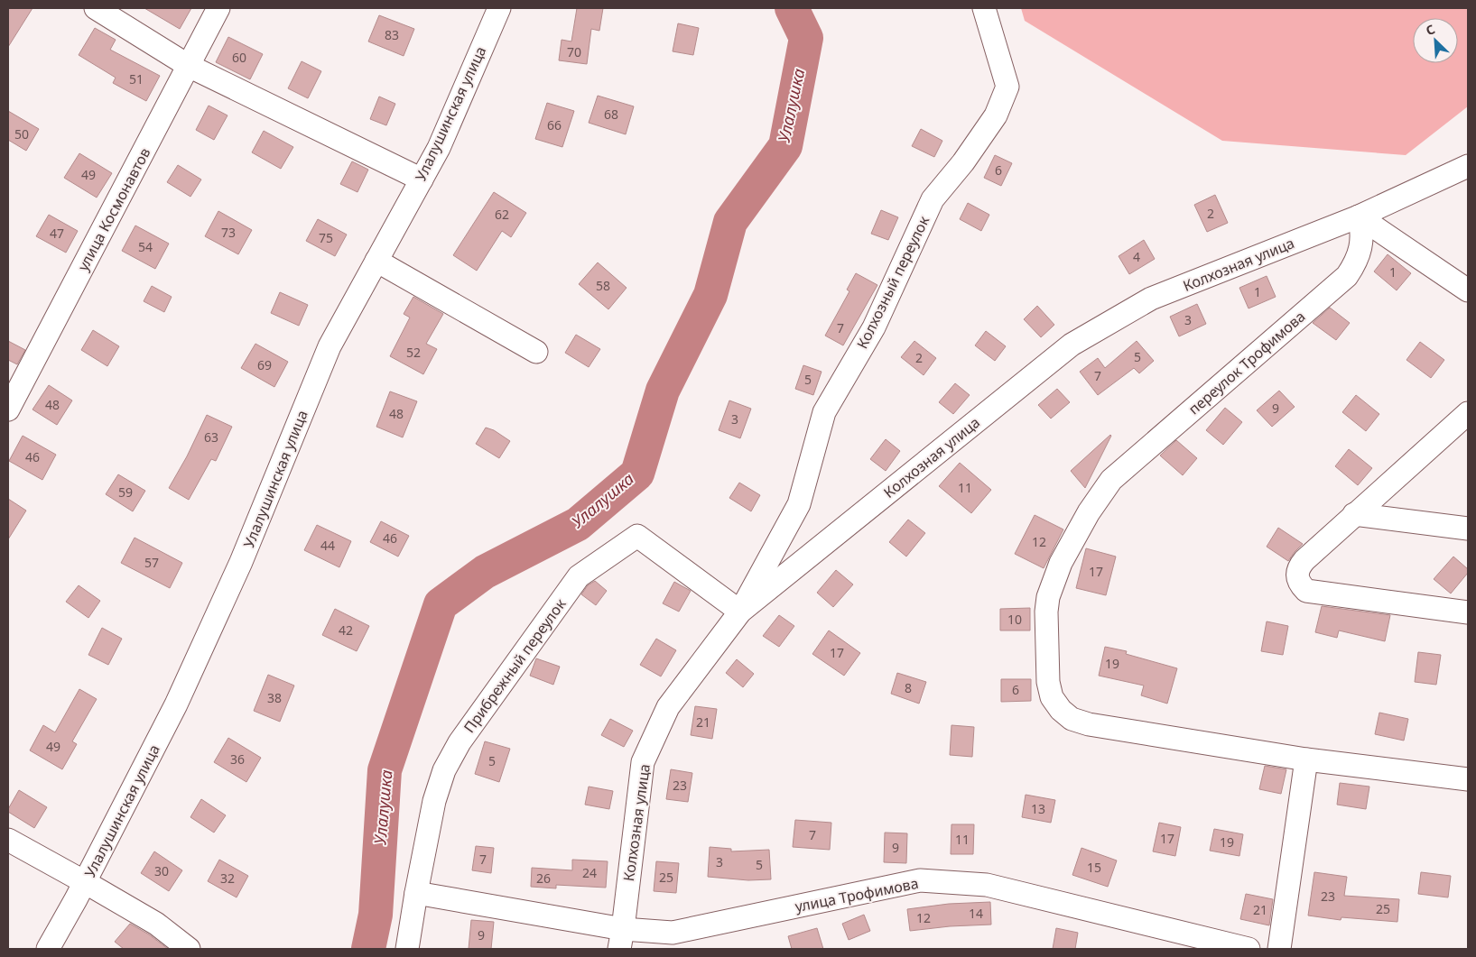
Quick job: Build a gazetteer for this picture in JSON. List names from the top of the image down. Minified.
{"streets":{"street":["Улалушинская улица","улица Космонавтов","Колхозная улица","Колхозный переулок","переулок Трофимова","Прибрежный переулок","улица Трофимова"]},"crossings":[["Колхозная улица","Колхозный переулок"],["Колхозная улица","переулок Трофимова"],["Колхозная улица","Прибрежный переулок"],["Колхозная улица","улица Трофимова"],["Колхозный переулок","Прибрежный переулок"],["Прибрежный переулок","улица Трофимова"]],"water":["Улалушка"],"house_numbers":["83","70","60","51","68","66","50","6","49","2","62","73","47","75","54","4","1","58","1","3","7","52","5","2","69","7","5","48","9","48","3","63","46","11","59","46","12","44","57","17","10","42","17","19","8","6","38","21","49","36","5","23","13","7","17","11","19","9","7","3","5","15","30","24","25","32","26","23","25","21","14","12","9"],"north":"top left"}
